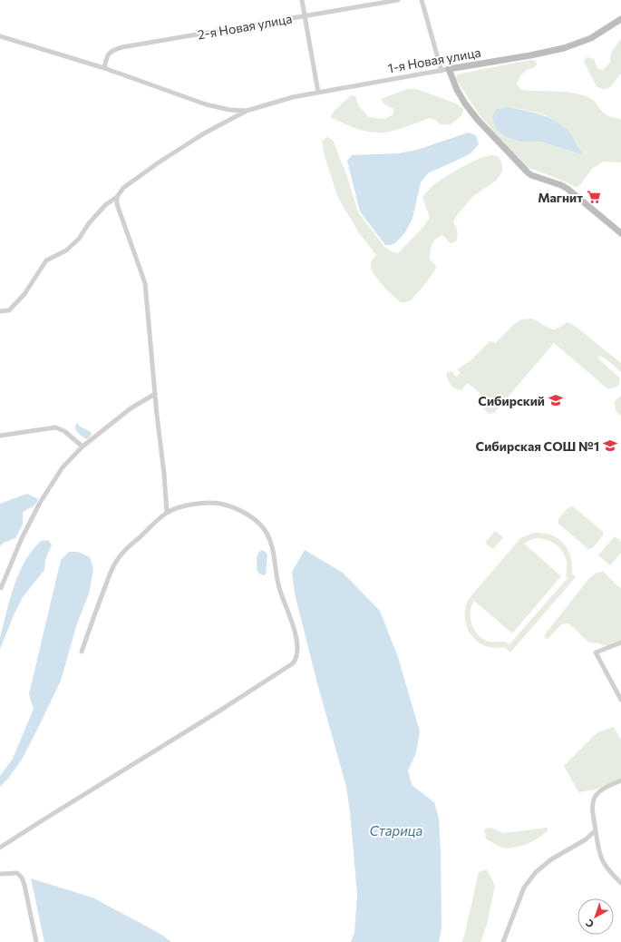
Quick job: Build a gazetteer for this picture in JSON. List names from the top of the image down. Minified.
{"streets":{"street":["2-я Новая улица","1-я Новая улица"]},"water":["Старица"],"places":{"supermarket":["Магнит"],"school or university":["Сибирский","Сибирская СОШ №1"]},"north":"bottom left"}
